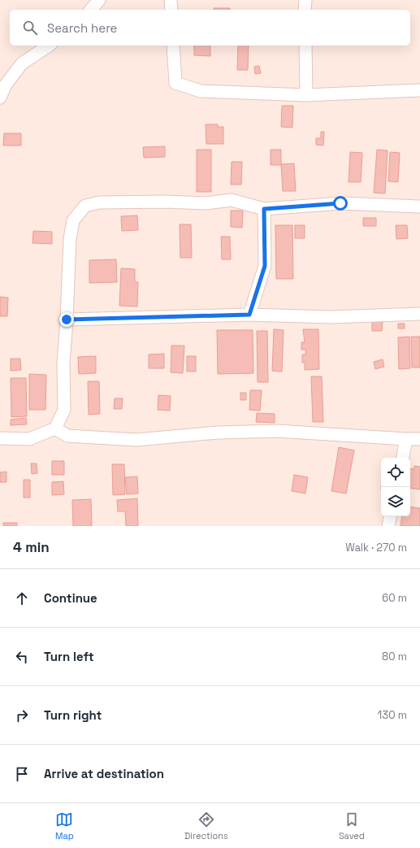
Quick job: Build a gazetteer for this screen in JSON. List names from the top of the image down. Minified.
{"page":{"search":"Search here","heading":["4 min","Walk · 270 m"],"list":[["Continue","60 m"],["Turn left","80 m"],["Turn right","130 m"],"Arrive at destination"],"nav":["Map","Directions","Saved"]}}
